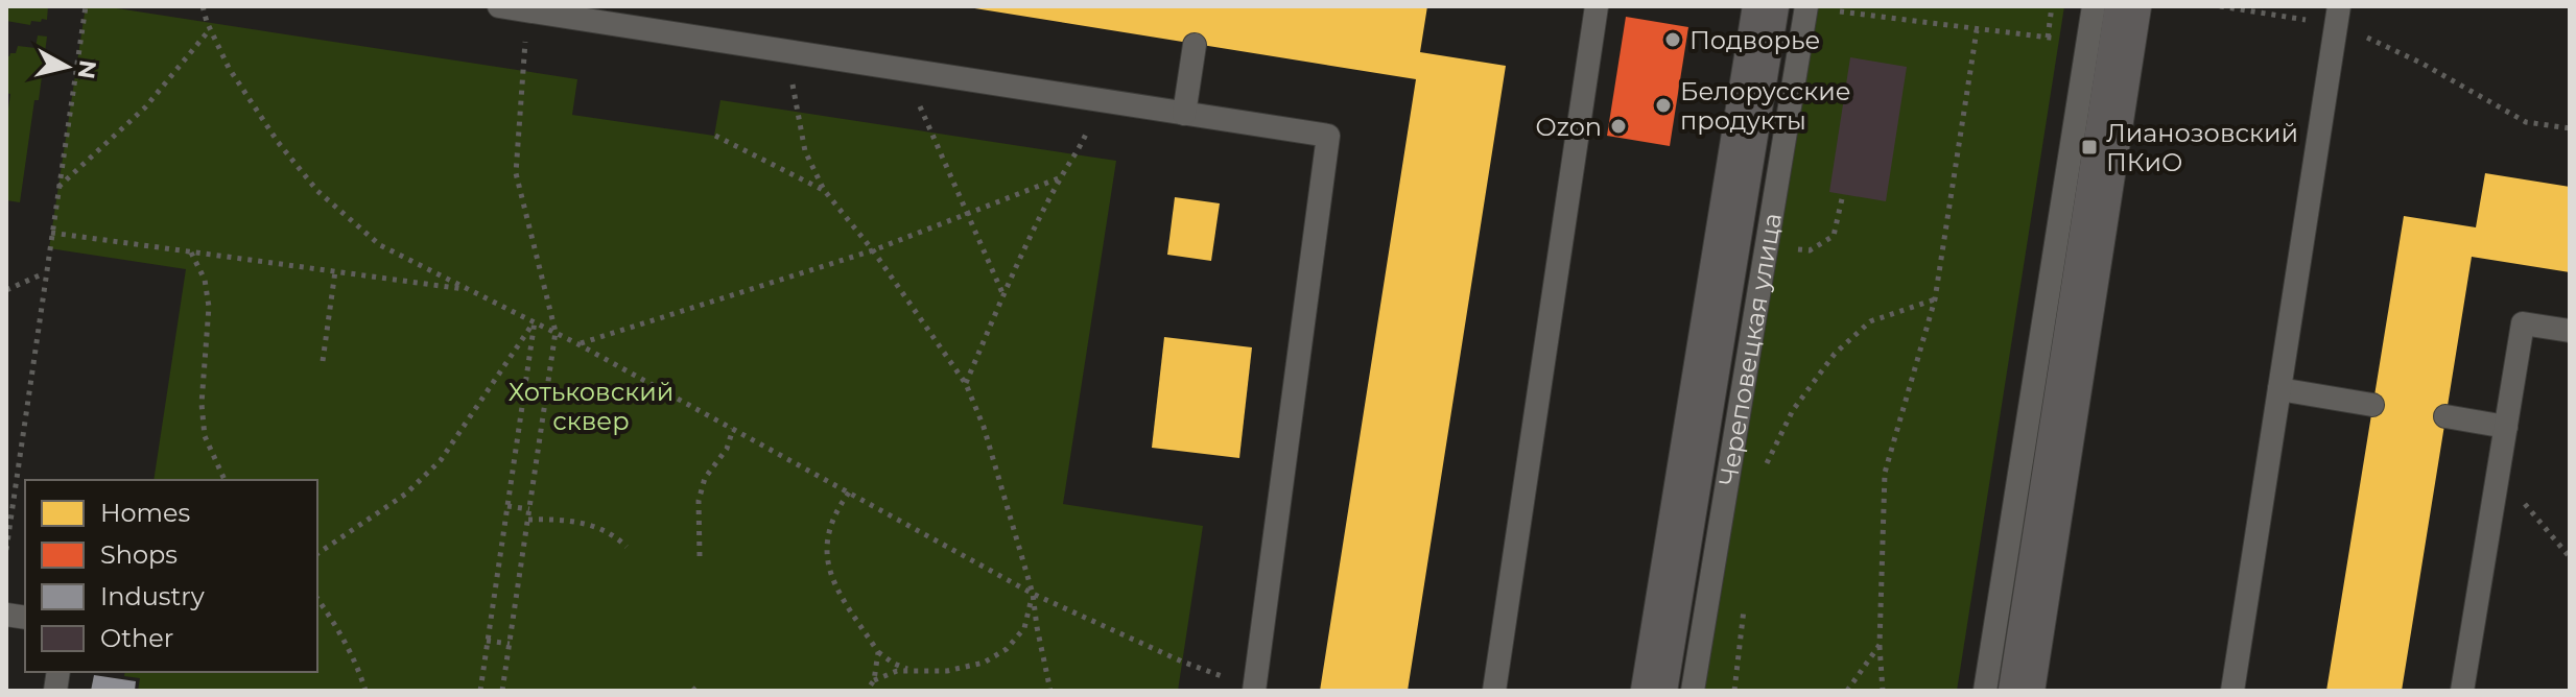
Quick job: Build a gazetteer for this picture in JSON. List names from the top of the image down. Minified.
{"streets":{"main road":["Череповецкая улица"]},"parks":["Хотьковский сквер"],"places":{"other":["Подворье","Белорусские продукты","Ozon"],"transit":["Лианозовский ПКиО"]},"legend":["Homes","Shops","Industry","Other"],"north":"right"}
